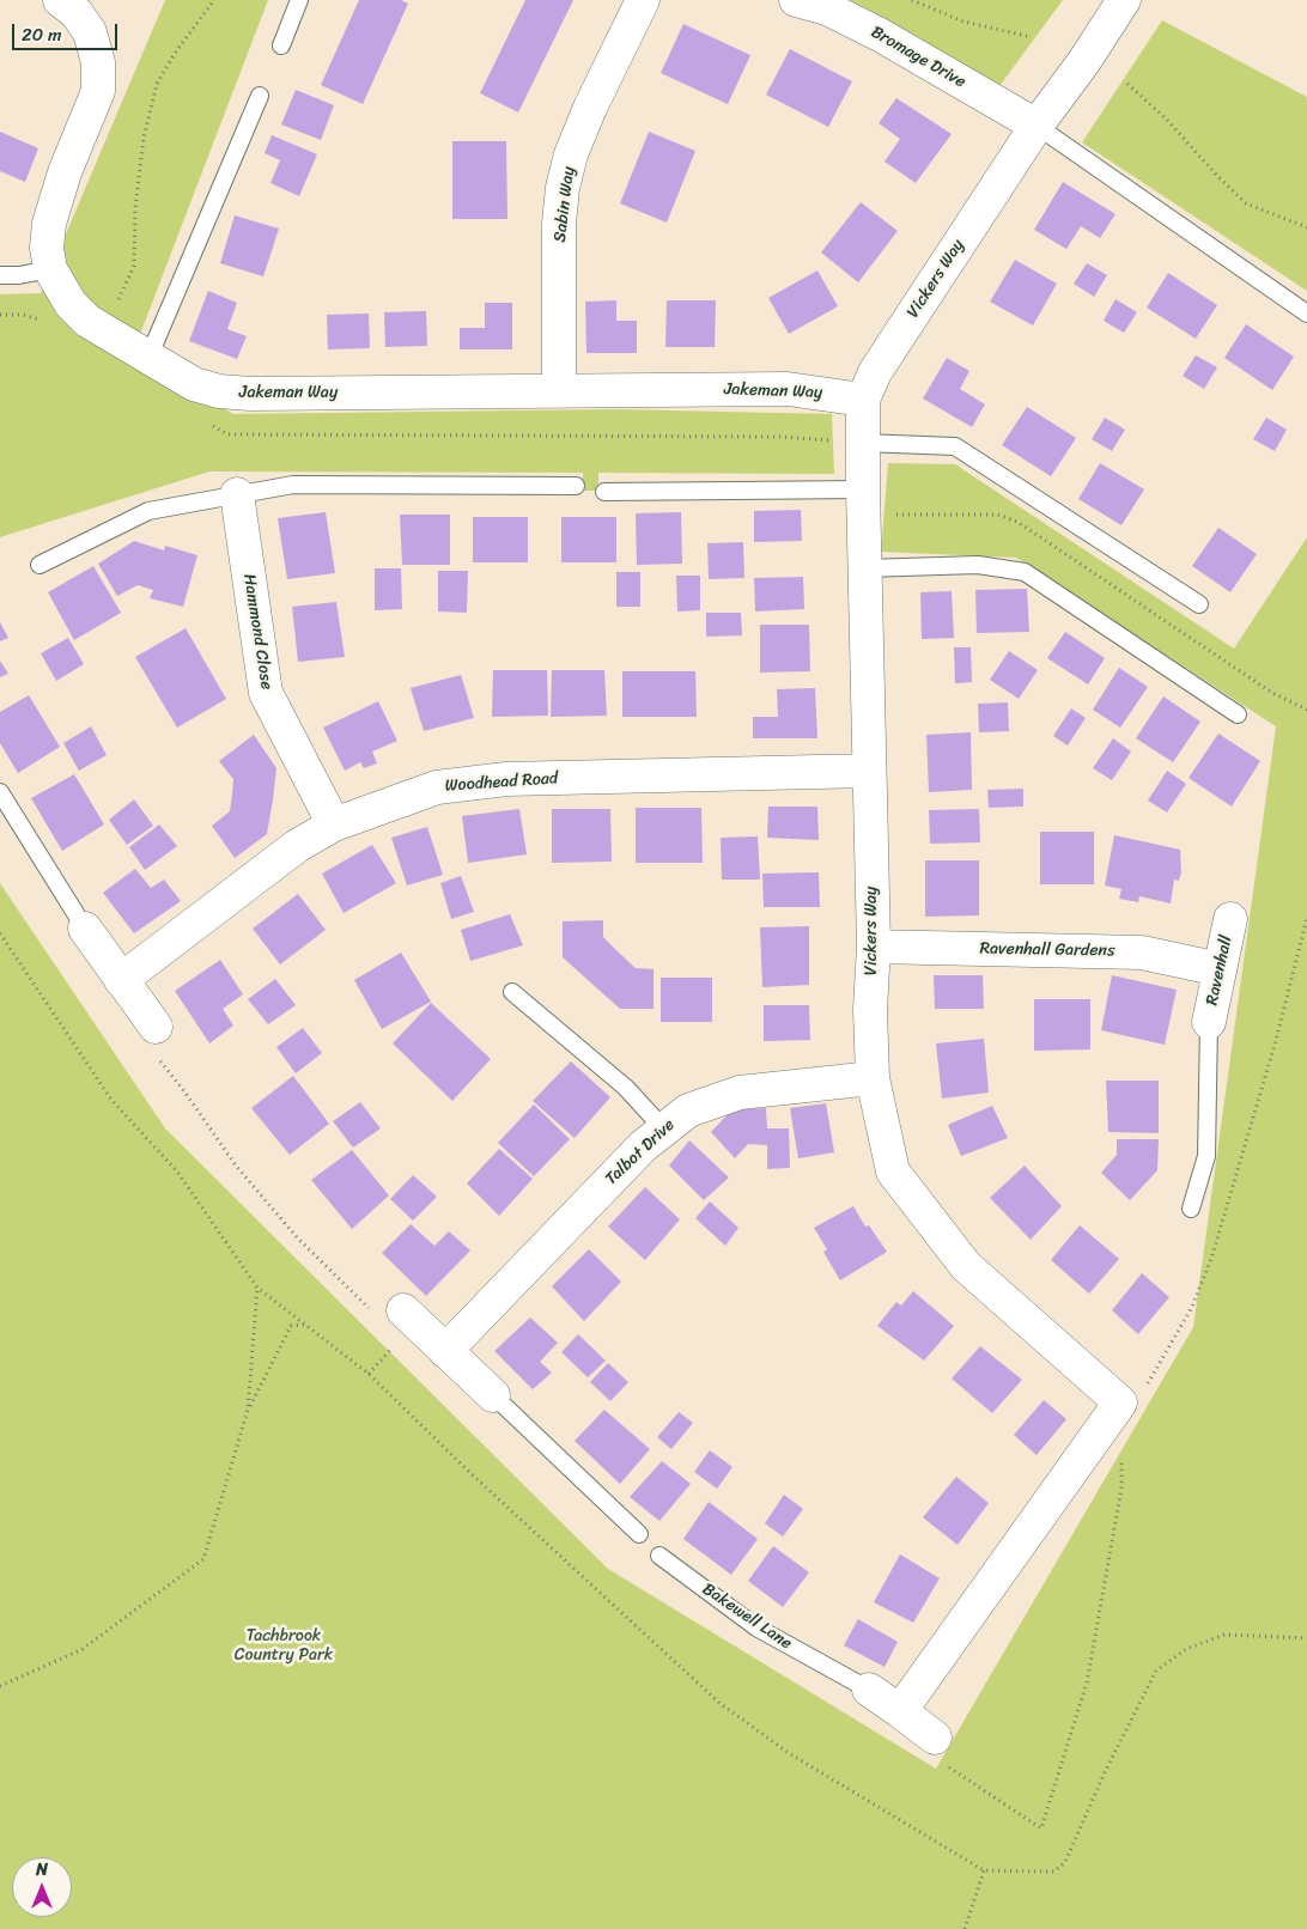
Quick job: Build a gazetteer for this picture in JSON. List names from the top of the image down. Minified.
{"streets":{"street":["Bromage Drive","Sabin Way","Vickers Way","Jakeman Way","Hammond Close","Woodhead Road","Ravenhall Gardens","Ravenhall","Talbot Drive"],"lane":["Bakewell Lane"]},"crossings":[["Bromage Drive","Vickers Way"],["Sabin Way","Jakeman Way"],["Vickers Way","Jakeman Way"],["Vickers Way","Woodhead Road"],["Vickers Way","Ravenhall Gardens"],["Vickers Way","Talbot Drive"],["Hammond Close","Woodhead Road"],["Ravenhall Gardens","Ravenhall"]],"parks":["Tachbrook Country Park"],"scale_bar":"20 m","north":"top"}
